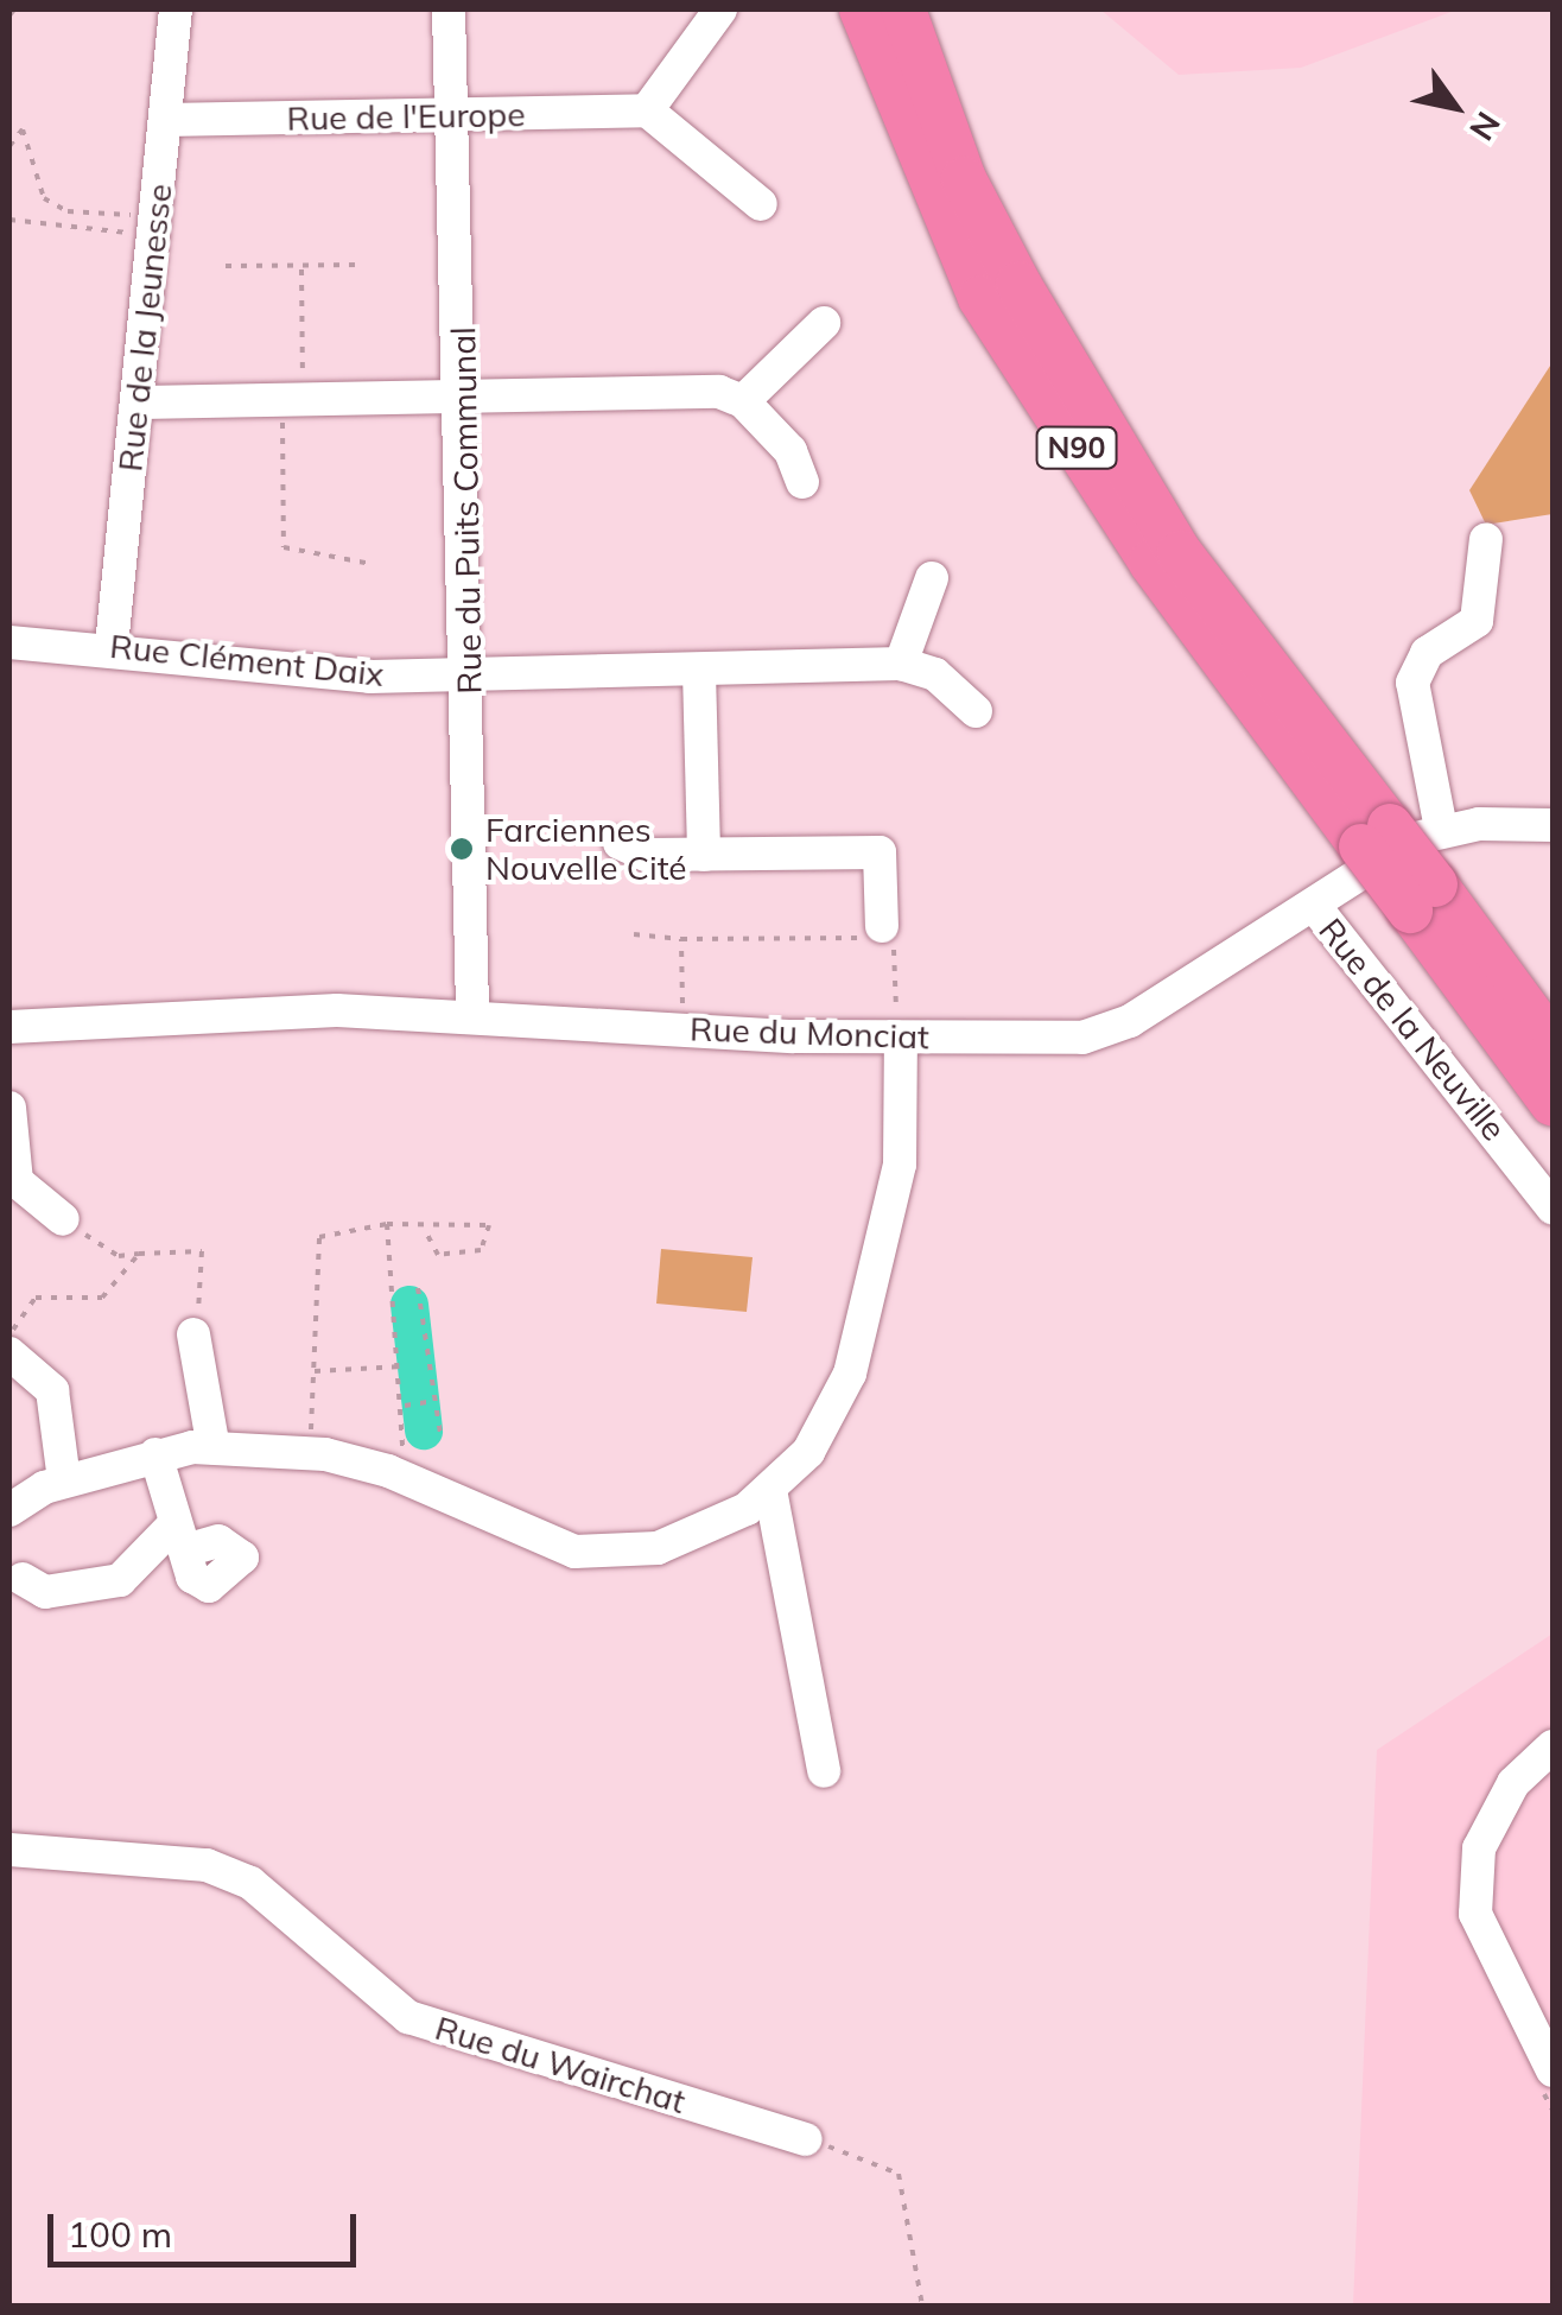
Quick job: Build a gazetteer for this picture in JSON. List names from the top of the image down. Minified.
{"streets":{"highway":["N90"],"street":["Rue de l'Europe","Rue de la Jeunesse","Rue du Puits Communal","Rue Clément Daix","Rue de la Neuville","Rue du Monciat","Rue du Wairchat"]},"crossings":[["Rue de l'Europe","Rue de la Jeunesse"],["Rue de l'Europe","Rue du Puits Communal"],["Rue de la Jeunesse","Rue Clément Daix"],["Rue du Puits Communal","Rue Clément Daix"],["Rue du Puits Communal","Rue du Monciat"],["Rue de la Neuville","Rue du Monciat"]],"places":["Farciennes Nouvelle Cité"],"scale_bar":"100 m","north":"bottom right"}
